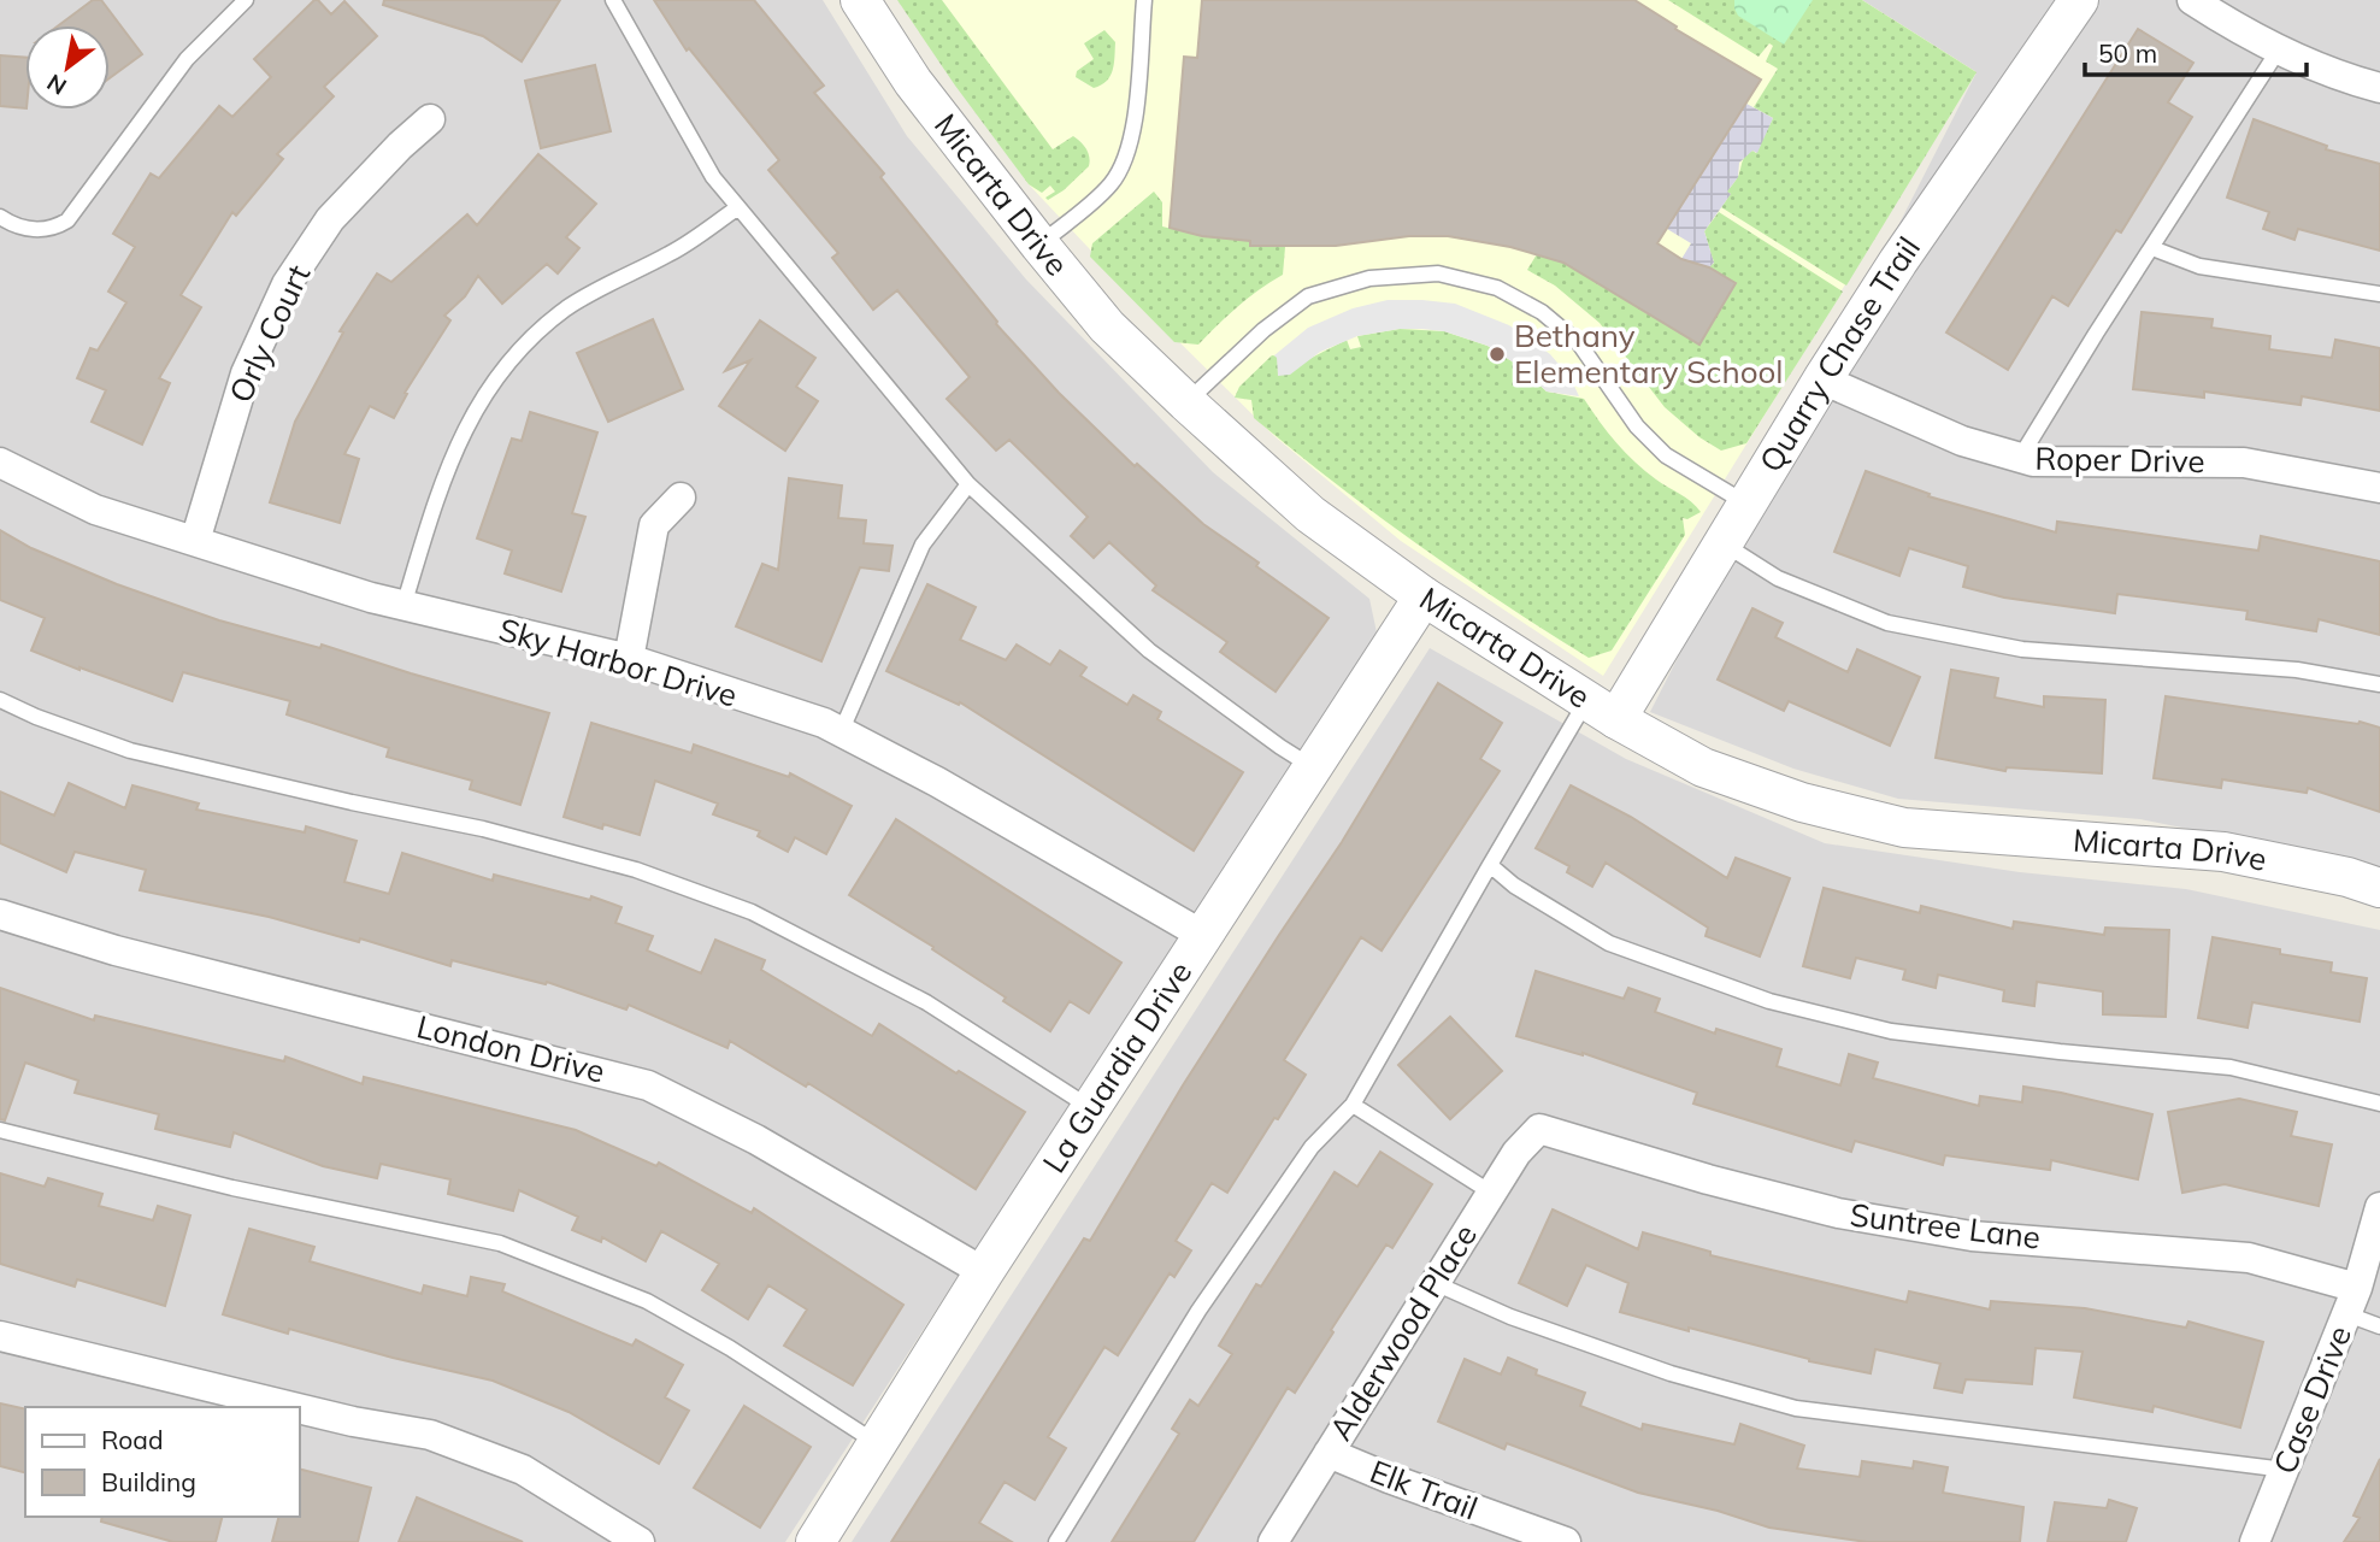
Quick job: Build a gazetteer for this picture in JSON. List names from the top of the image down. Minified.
{"streets":{"street":["Micarta Drive","Orly Court","Quarry Chase Trail","Roper Drive","Sky Harbor Drive","London Drive","La Guardia Drive","Suntree Lane","Alderwood Place","Case Drive","Elk Trail"]},"crossings":[["Micarta Drive","Quarry Chase Trail"],["Micarta Drive","La Guardia Drive"],["Orly Court","Sky Harbor Drive"],["Quarry Chase Trail","Roper Drive"],["Sky Harbor Drive","La Guardia Drive"],["London Drive","La Guardia Drive"],["Suntree Lane","Alderwood Place"],["Suntree Lane","Case Drive"],["Alderwood Place","Elk Trail"]],"places":["Bethany Elementary School"],"legend":["Road","Building"],"scale_bar":"50 m","north":"bottom left"}
